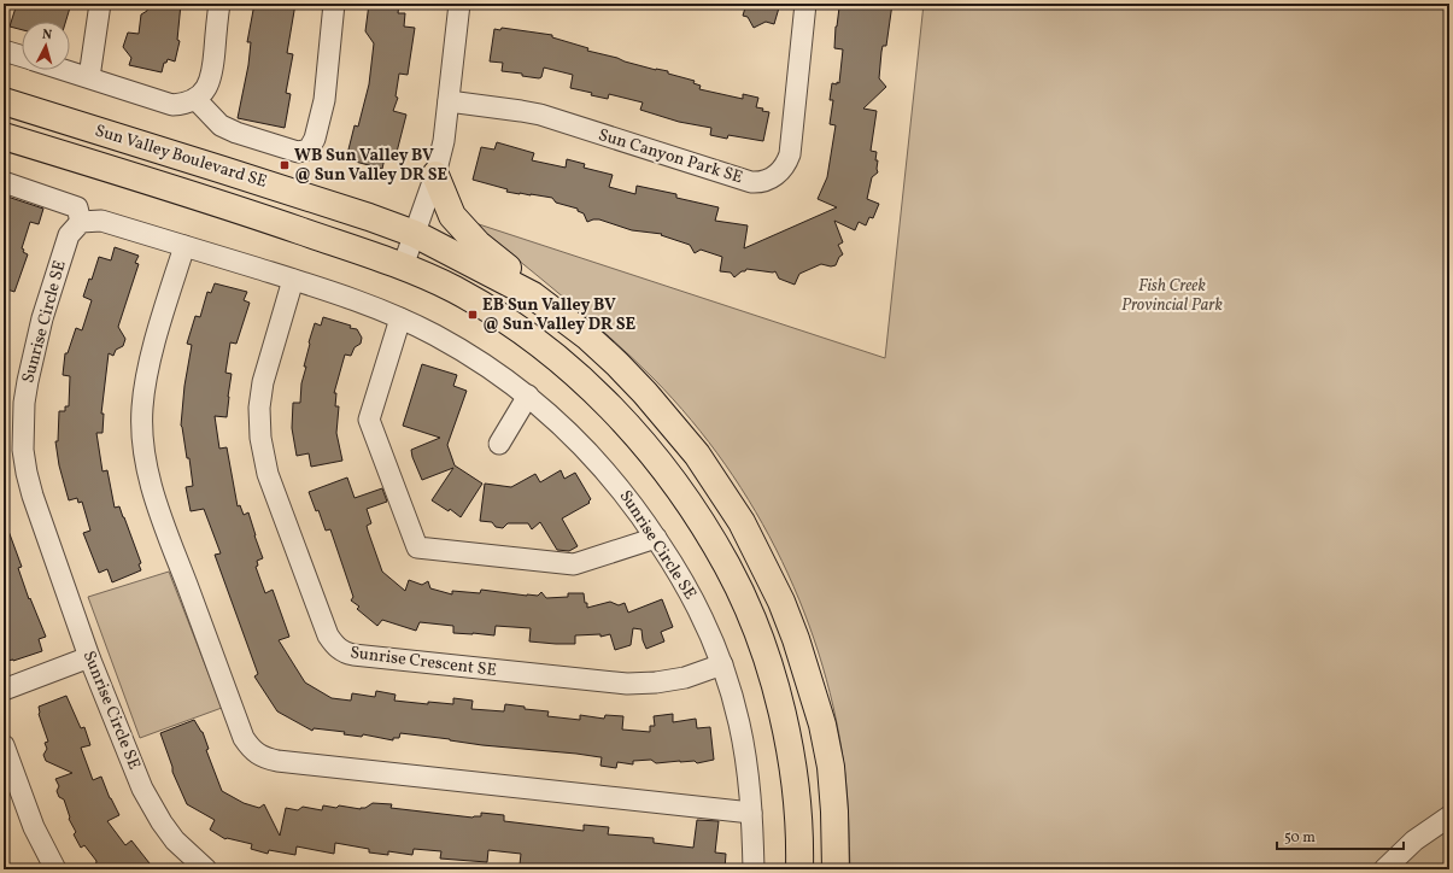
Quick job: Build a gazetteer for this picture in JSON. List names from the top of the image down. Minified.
{"streets":{"main road":["Sun Valley Boulevard SE"],"street":["Sun Canyon Park SE","Sunrise Circle SE","Sunrise Crescent SE"]},"crossings":[["Sunrise Circle SE","Sunrise Crescent SE"]],"parks":["Fish Creek Provincial Park"],"places":{"transit":["WB Sun Valley BV @ Sun Valley DR SE","EB Sun Valley BV @ Sun Valley DR SE"]},"scale_bar":"50 m","north":"top"}
